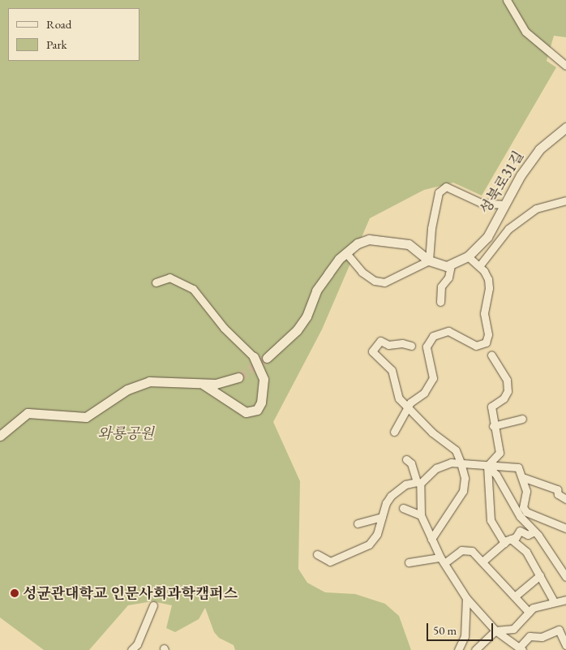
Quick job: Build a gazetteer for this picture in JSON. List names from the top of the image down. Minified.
{"streets":{"street":["성북로31길"]},"parks":["와룡공원"],"places":["성균관대학교 인문사회과학캠퍼스"],"legend":["Road","Park"],"scale_bar":"50 m"}
